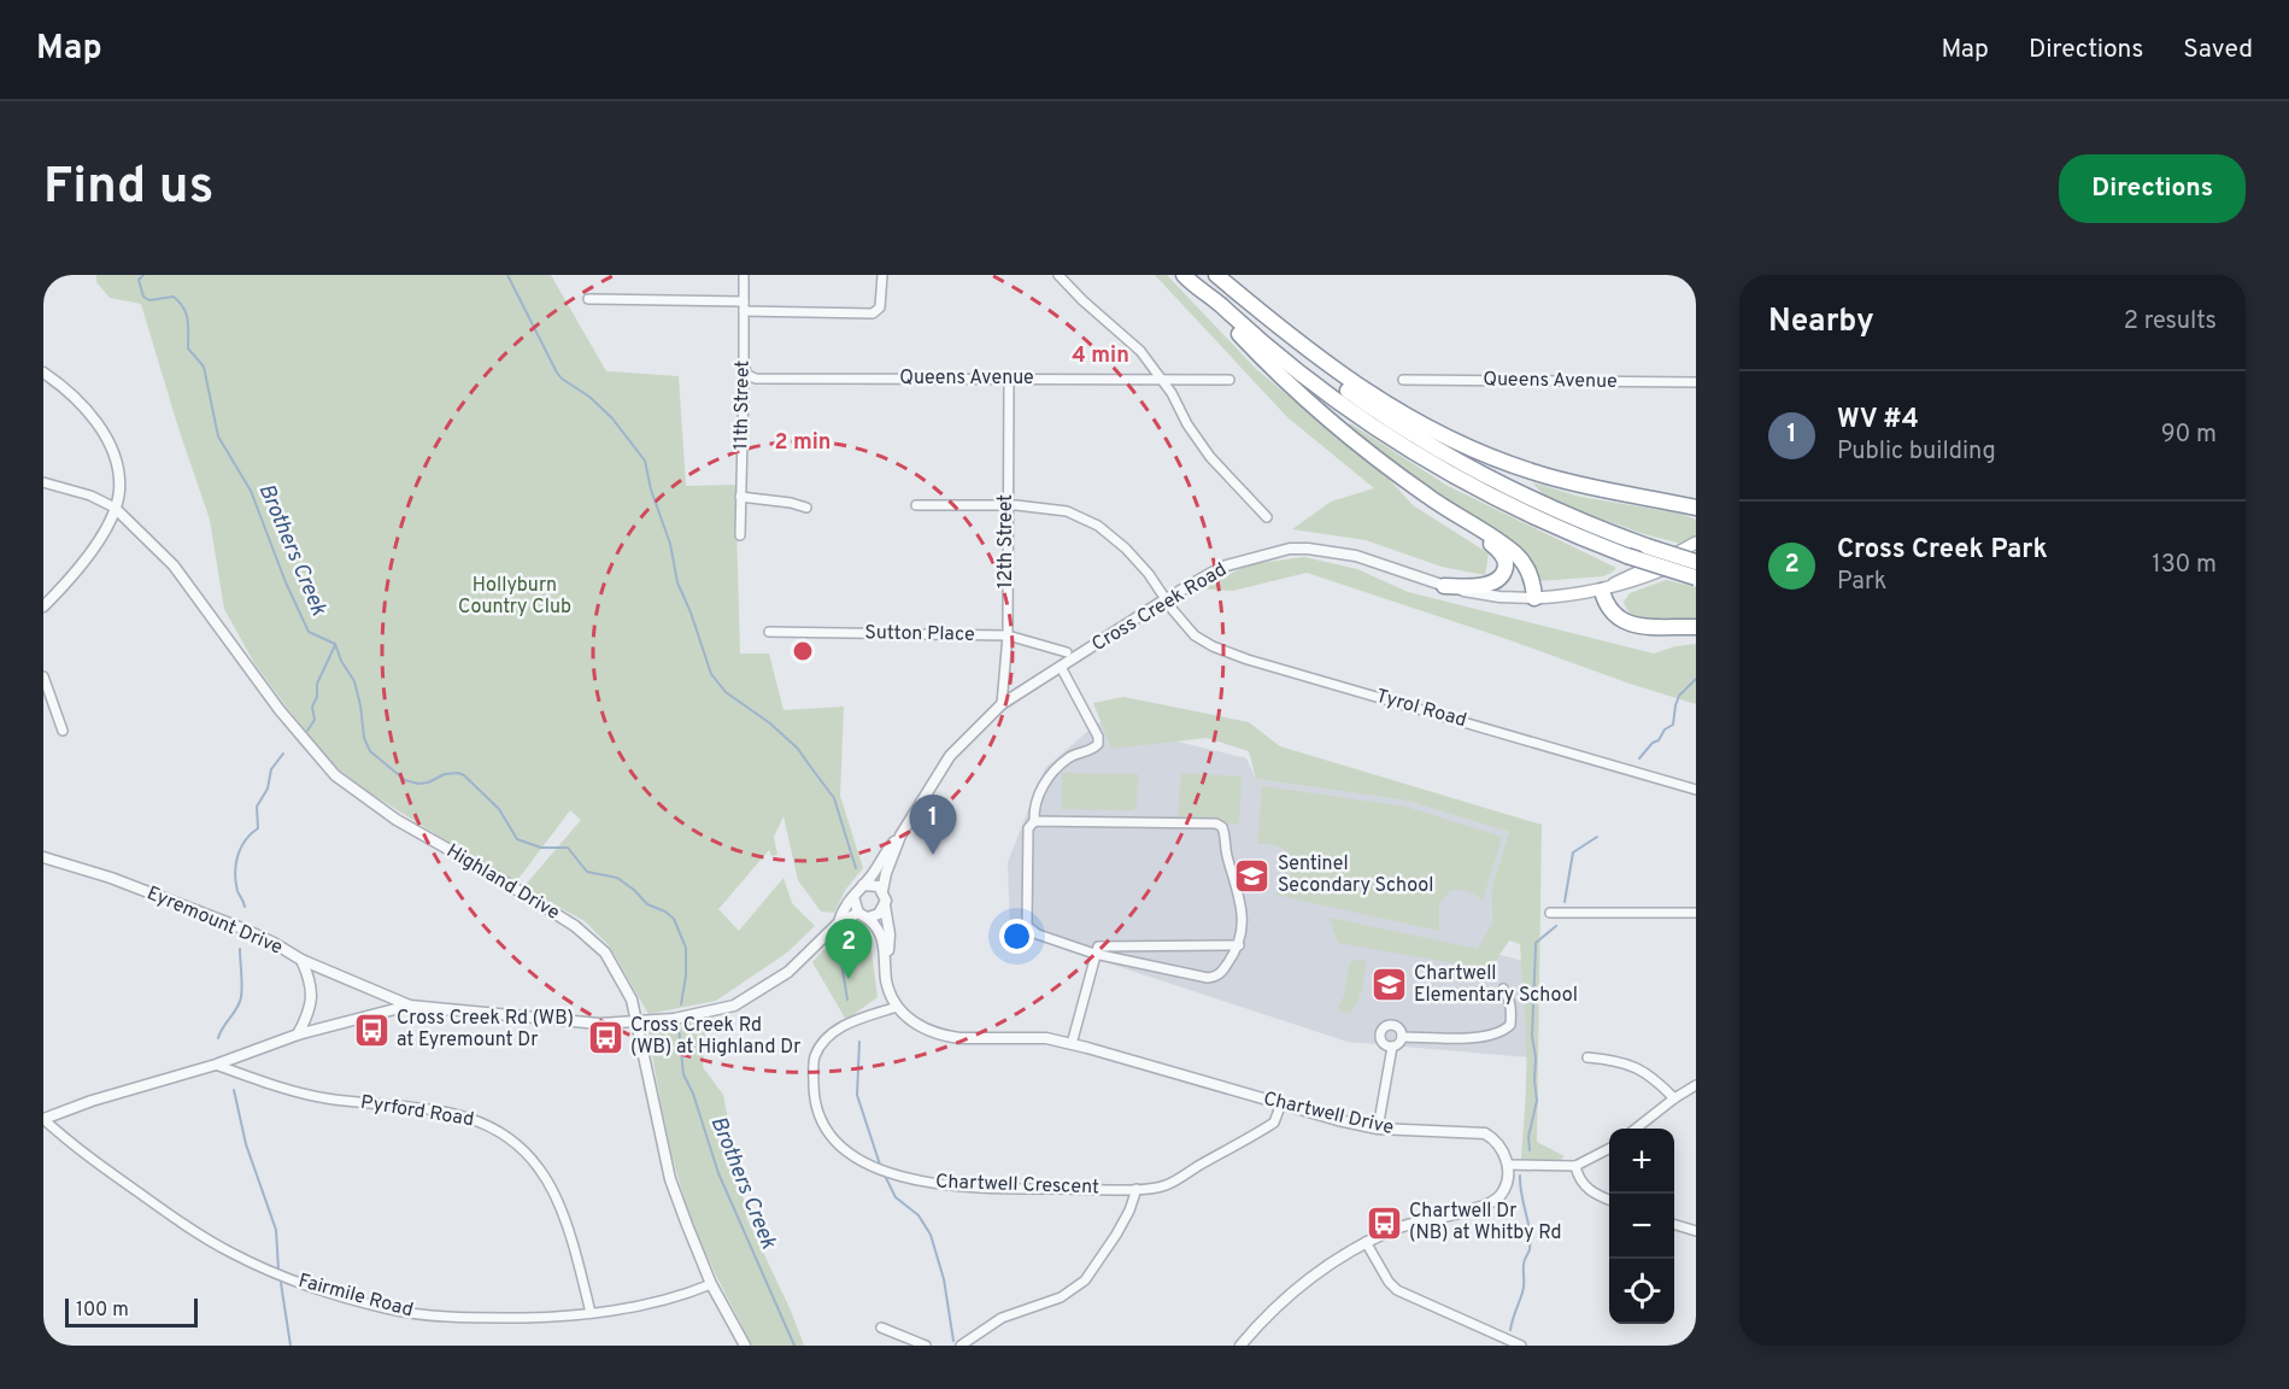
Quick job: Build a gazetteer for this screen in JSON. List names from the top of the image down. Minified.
{"streets":{"street":["Queens Avenue","11th Street","12th Street","Cross Creek Road","Sutton Place","Tyrol Road","Highland Drive","Eyremount Drive","Pyrford Road","Chartwell Drive","Chartwell Crescent","Fairmile Road"]},"crossings":[["Queens Avenue","11th Street"],["Queens Avenue","12th Street"],["12th Street","Cross Creek Road"],["12th Street","Sutton Place"],["12th Street","Tyrol Road"],["Cross Creek Road","Tyrol Road"],["Highland Drive","Fairmile Road"],["Pyrford Road","Fairmile Road"],["Chartwell Drive","Chartwell Crescent"]],"water":["Brothers Creek"],"parks":["Hollyburn Country Club"],"places":{"school or university":["Sentinel Secondary School","Chartwell Elementary School"],"bus stop":["Cross Creek Rd (WB) at Eyremount Dr","Cross Creek Rd (WB) at Highland Dr","Chartwell Dr (NB) at Whitby Rd"]},"scale_bar":"100 m","page":{"header":"Map","nav":["Map","Directions","Saved"],"buttons":"Directions","title":"Find us","heading":["Nearby","2 results"],"list":[{"mark":"1","name":"WV #4","note":"Public building","value":"90 m"},{"mark":"2","name":"Cross Creek Park","note":"Park","value":"130 m"}],"pins":["1","2"],"map_buttons":["+","−"],"scale":"100 m"},"rings":["4 min","2 min"]}
